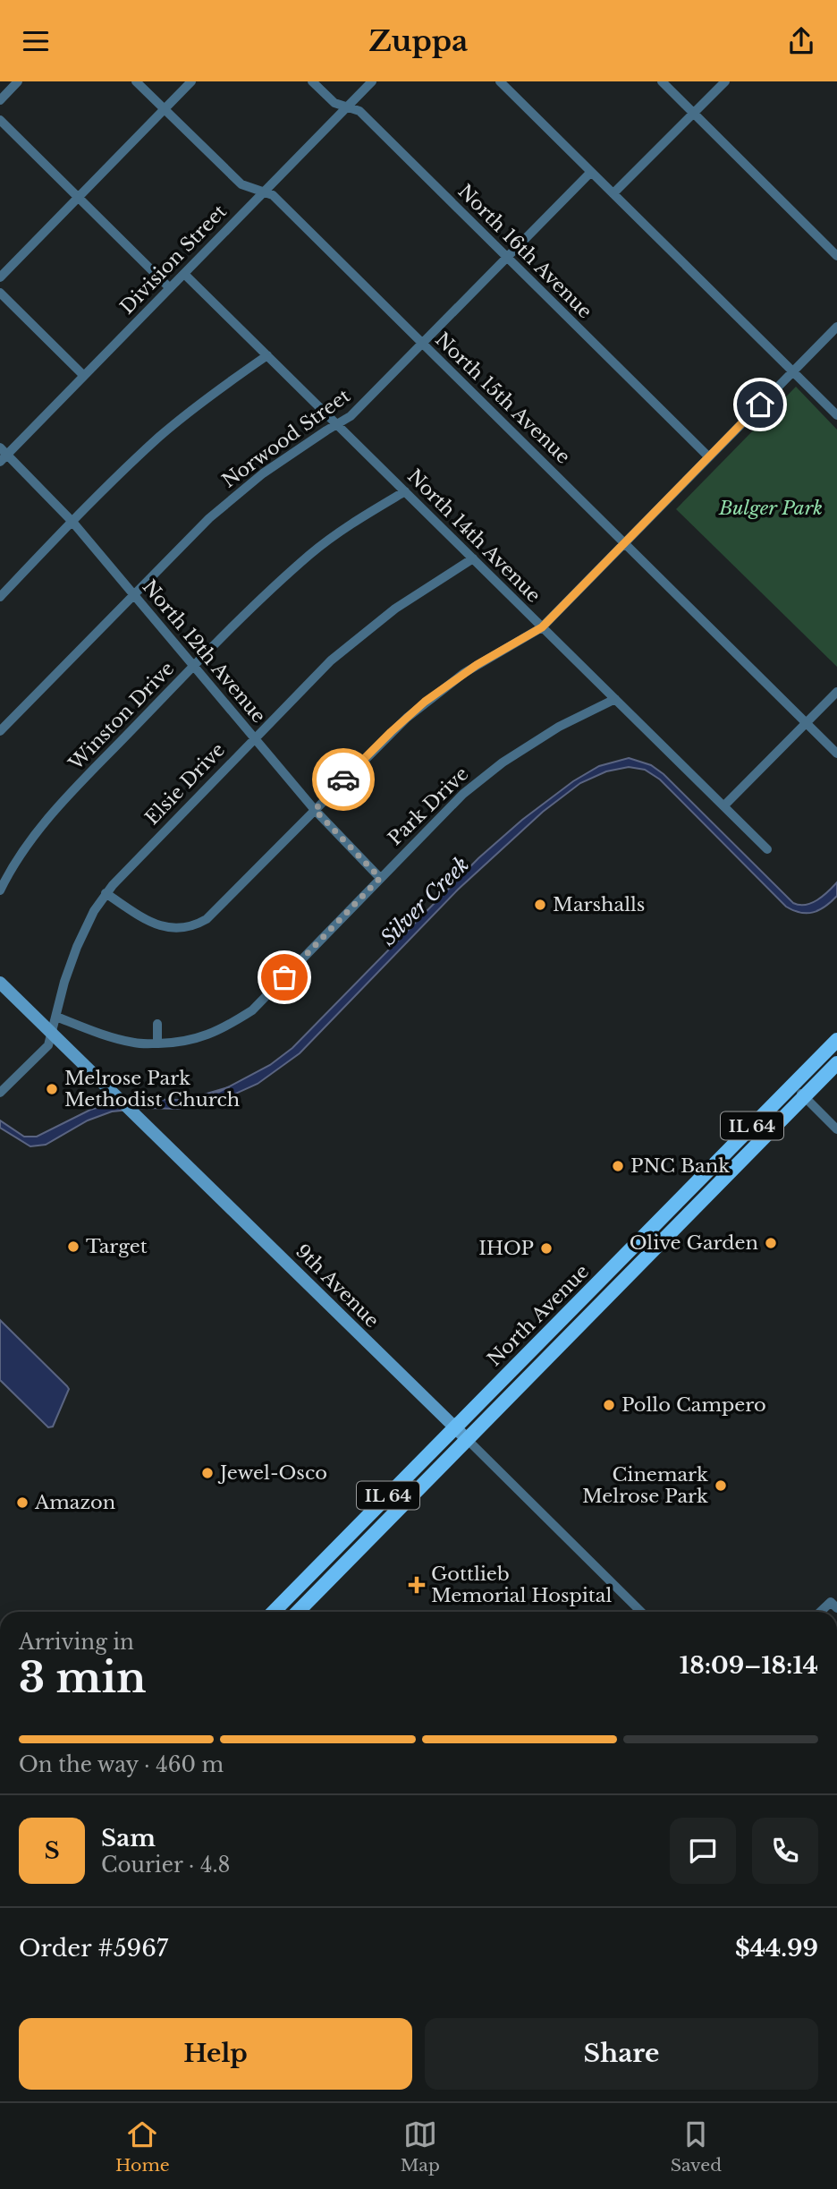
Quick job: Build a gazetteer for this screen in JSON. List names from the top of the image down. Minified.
{"streets":{"main road":["IL 64","North Avenue"],"street":["North 16th Avenue","Division Street","North 15th Avenue","Norwood Street","North 14th Avenue","North 12th Avenue","Winston Drive","Elsie Drive","Park Drive","9th Avenue"]},"crossings":[["North 16th Avenue","Division Street"],["North 16th Avenue","Norwood Street"],["Division Street","North 15th Avenue"],["Division Street","North 14th Avenue"],["Division Street","North 12th Avenue"],["North 15th Avenue","Norwood Street"],["Norwood Street","North 14th Avenue"],["Norwood Street","North 12th Avenue"],["North 14th Avenue","Winston Drive"],["North 14th Avenue","Elsie Drive"],["North 14th Avenue","Park Drive"],["North 12th Avenue","Winston Drive"],["North 12th Avenue","Elsie Drive"],["North 12th Avenue","Park Drive"],["Elsie Drive","Park Drive"],["Elsie Drive","9th Avenue"],["9th Avenue","North Avenue"]],"water":["Silver Creek"],"parks":["Bulger Park"],"places":{"other":["Marshalls","Melrose Park Methodist Church","PNC Bank","Olive Garden","Target","IHOP","Pollo Campero","Jewel-Osco","Cinemark Melrose Park","Amazon"],"health":["Gottlieb Memorial Hospital"]},"page":{"header":"Zuppa","heading":["3 min","Arriving in","18:09–18:14"],"panel":["Sam","Courier · 4.8","Order #5967","$44.99"],"bar":"On the way · 460 m","round":"S","buttons":["Help","Share"],"tabs":["Home","Map","Saved"]}}
